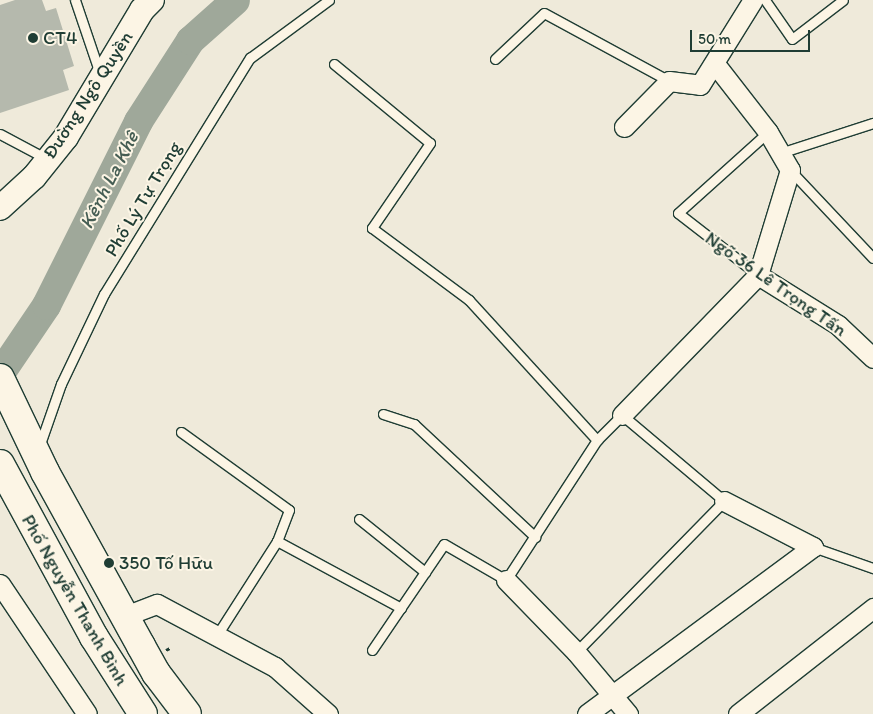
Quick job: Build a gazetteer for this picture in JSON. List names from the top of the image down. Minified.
{"streets":{"main road":["Phố Nguyễn Thanh Bình"],"street":["Đường Ngô Quyền","Ngõ 36 Lê Trọng Tấn"],"lane":["Phố Lý Tự Trọng"]},"crossings":[["Phố Lý Tự Trọng","Phố Nguyễn Thanh Bình"]],"water":["Kênh La Khê"],"places":["CT4","350 Tố Hữu"],"scale_bar":"50 m"}
